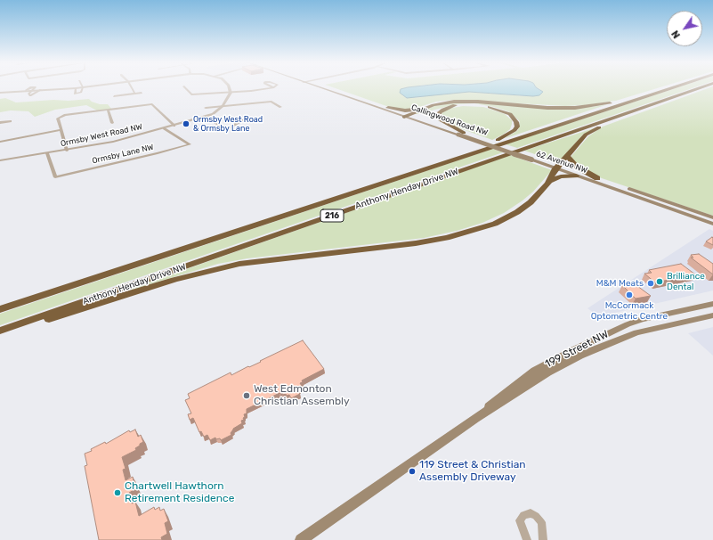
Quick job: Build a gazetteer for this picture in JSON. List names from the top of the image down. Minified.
{"streets":{"highway":["Anthony Henday Drive NW","216"],"main road":["Callingwood Road NW","62 Avenue NW","199 Street NW"],"street":["Ormsby West Road NW","Ormsby Lane NW"]},"crossings":[["Callingwood Road NW","62 Avenue NW"],["Ormsby West Road NW","Ormsby Lane NW"]],"places":["Ormsby West Road & Ormsby Lane","Brilliance Dental","M&M Meats","McCormack Optometric Centre","West Edmonton Christian Assembly","119 Street & Christian Assembly Driveway","Chartwell Hawthorn Retirement Residence"],"north":"bottom left"}
